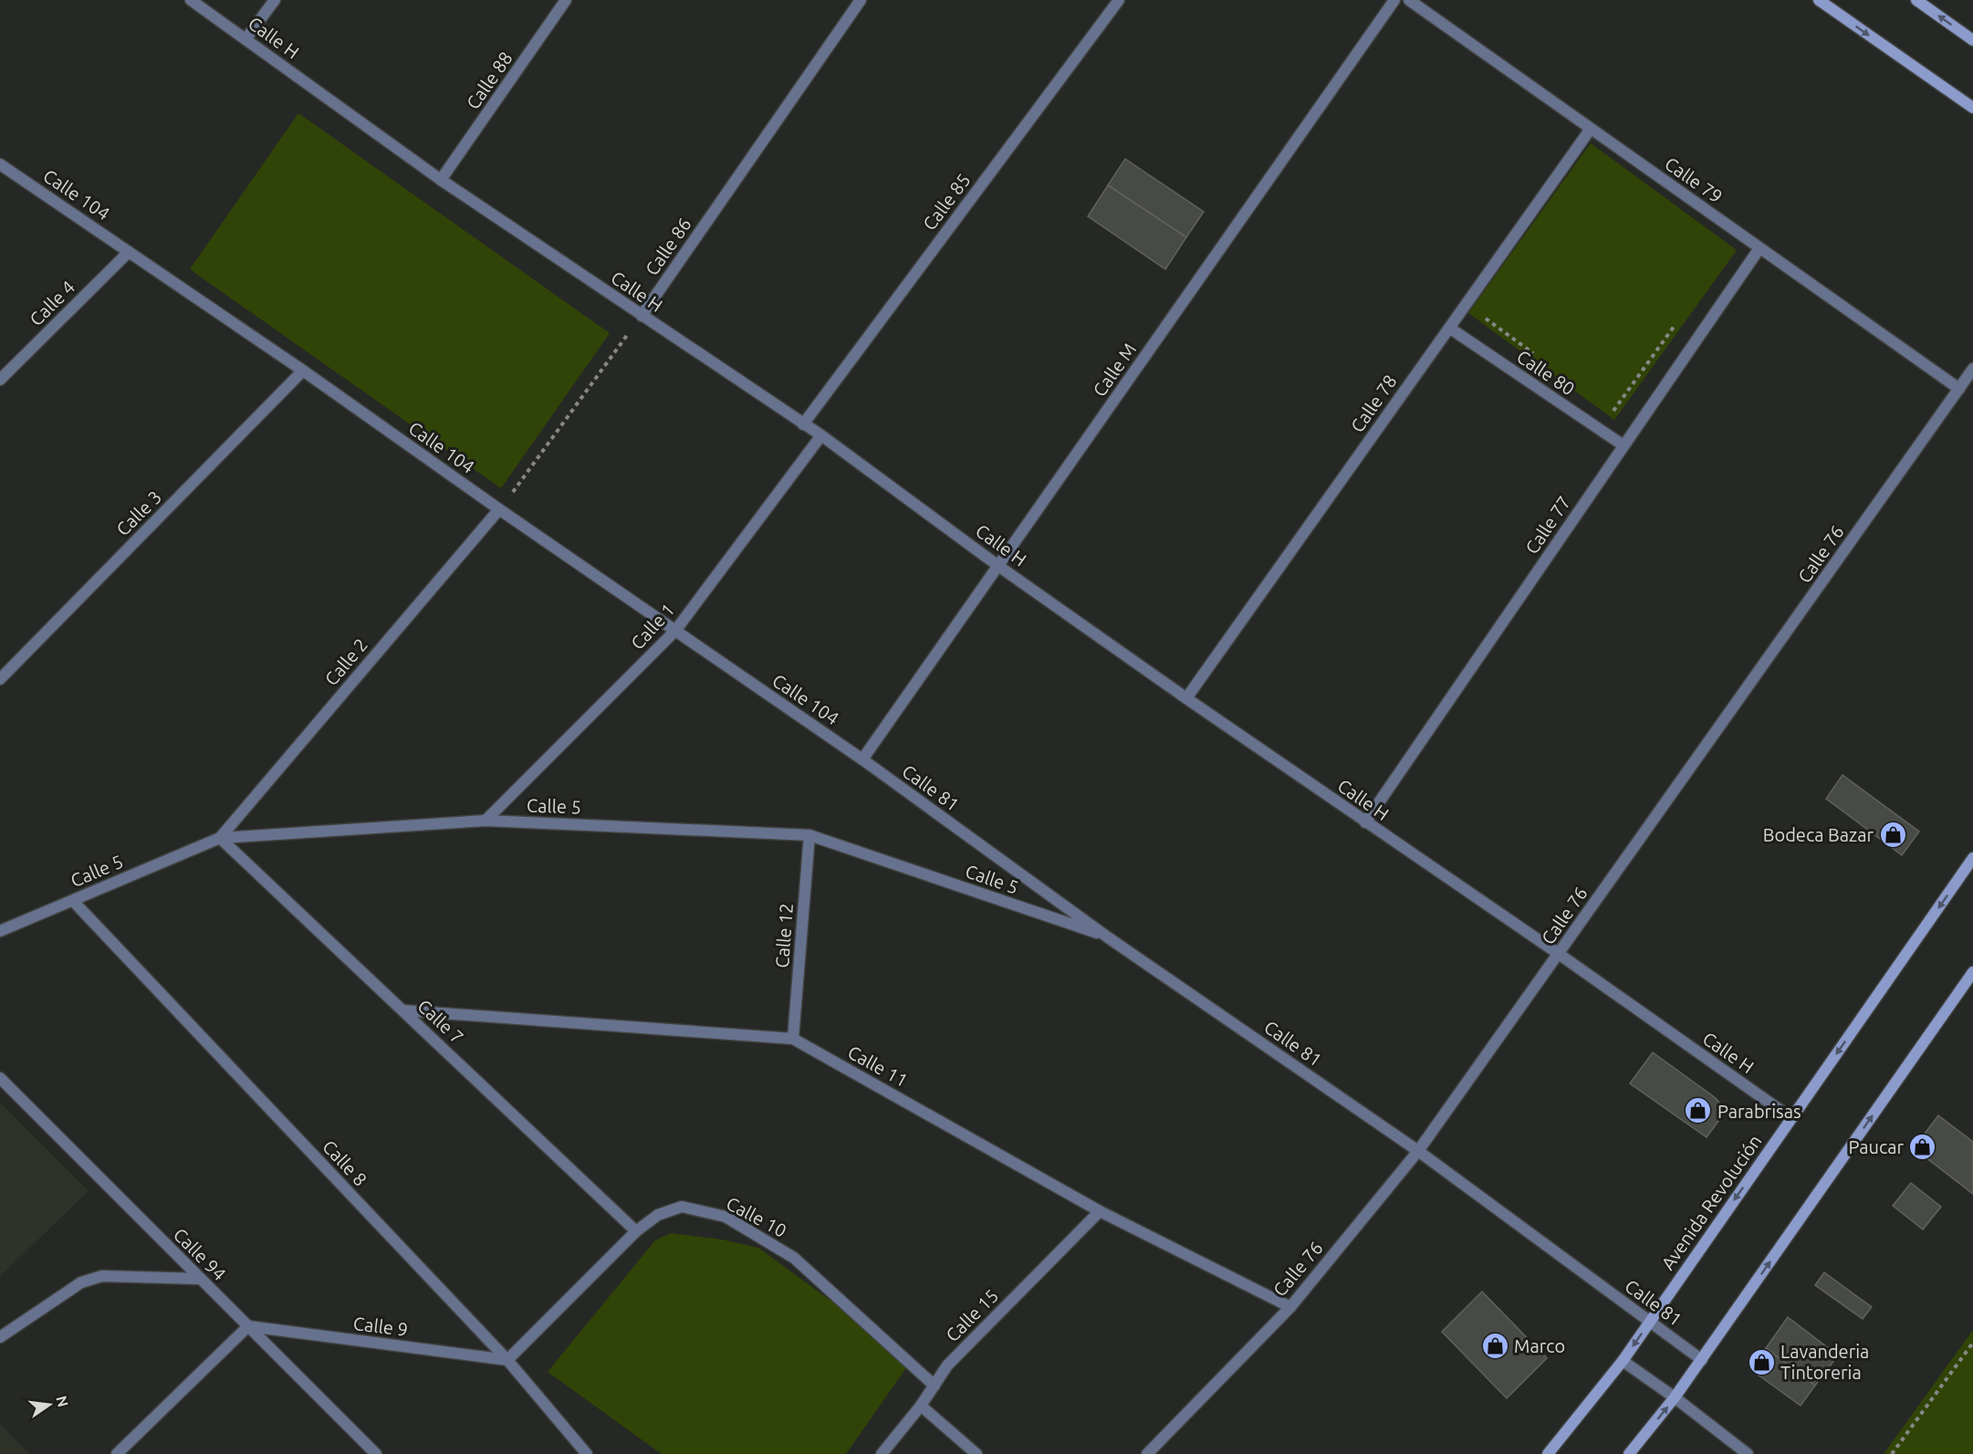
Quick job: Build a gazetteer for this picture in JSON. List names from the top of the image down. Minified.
{"streets":{"street":["Calle H","Calle 88","Calle 79","Calle 104","Calle 85","Calle 86","Calle 4","Calle M","Calle 80","Calle 78","Calle 3","Calle 77","Calle 76","Calle 1","Calle 2","Calle 81","Calle 5","Calle 12","Calle 7","Calle 11","Calle 8","Avenida Revolución","Calle 10","Calle 94","Calle 15","Calle 9"]},"crossings":[["Calle H","Calle 88"],["Calle H","Calle 85"],["Calle H","Calle 86"],["Calle H","Calle M"],["Calle H","Calle 78"],["Calle H","Calle 77"],["Calle H","Calle 76"],["Calle H","Calle 1"],["Calle H","Avenida Revolución"],["Calle 79","Calle 78"],["Calle 79","Calle 77"],["Calle 79","Calle 76"],["Calle 104","Calle 4"],["Calle 104","Calle M"],["Calle 104","Calle 3"],["Calle 104","Calle 1"],["Calle 104","Calle 2"],["Calle 104","Calle 81"],["Calle M","Calle 81"],["Calle 80","Calle 78"],["Calle 80","Calle 77"],["Calle 76","Calle 81"],["Calle 76","Calle 11"],["Calle 1","Calle 5"],["Calle 2","Calle 5"],["Calle 2","Calle 7"],["Calle 81","Calle 5"],["Calle 81","Avenida Revolución"],["Calle 5","Calle 12"],["Calle 5","Calle 7"],["Calle 5","Calle 8"],["Calle 12","Calle 11"],["Calle 7","Calle 11"],["Calle 7","Calle 10"],["Calle 11","Calle 15"],["Calle 8","Calle 10"],["Calle 8","Calle 9"],["Calle 10","Calle 15"],["Calle 10","Calle 9"],["Calle 94","Calle 9"]],"places":{"shop":["Bodeca Bazar","Parabrisas","Paucar","Marco","Lavanderia Tintoreria"]},"north":"right"}
